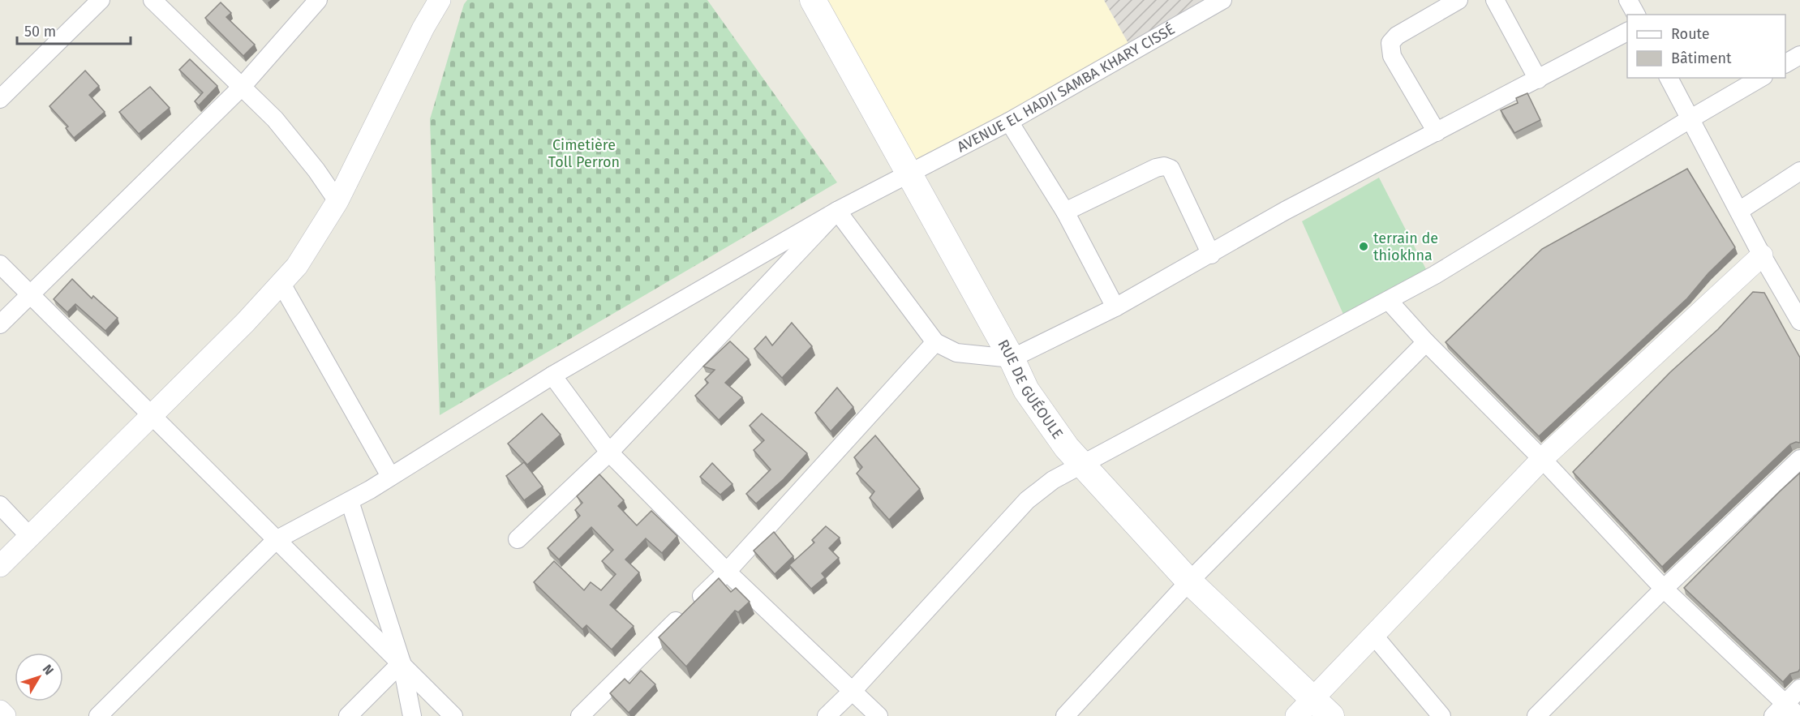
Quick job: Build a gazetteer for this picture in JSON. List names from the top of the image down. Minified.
{"streets":{"main road":["RUE DE GUÉOULE"],"street":["AVENUE EL HADJI SAMBA KHARY CISSÉ"]},"crossings":[["AVENUE EL HADJI SAMBA KHARY CISSÉ","RUE DE GUÉOULE"]],"parks":["Cimetière Toll Perron"],"places":["terrain de thiokhna"],"legend":["Route","Bâtiment"],"scale_bar":"50 m","north":"top right"}
